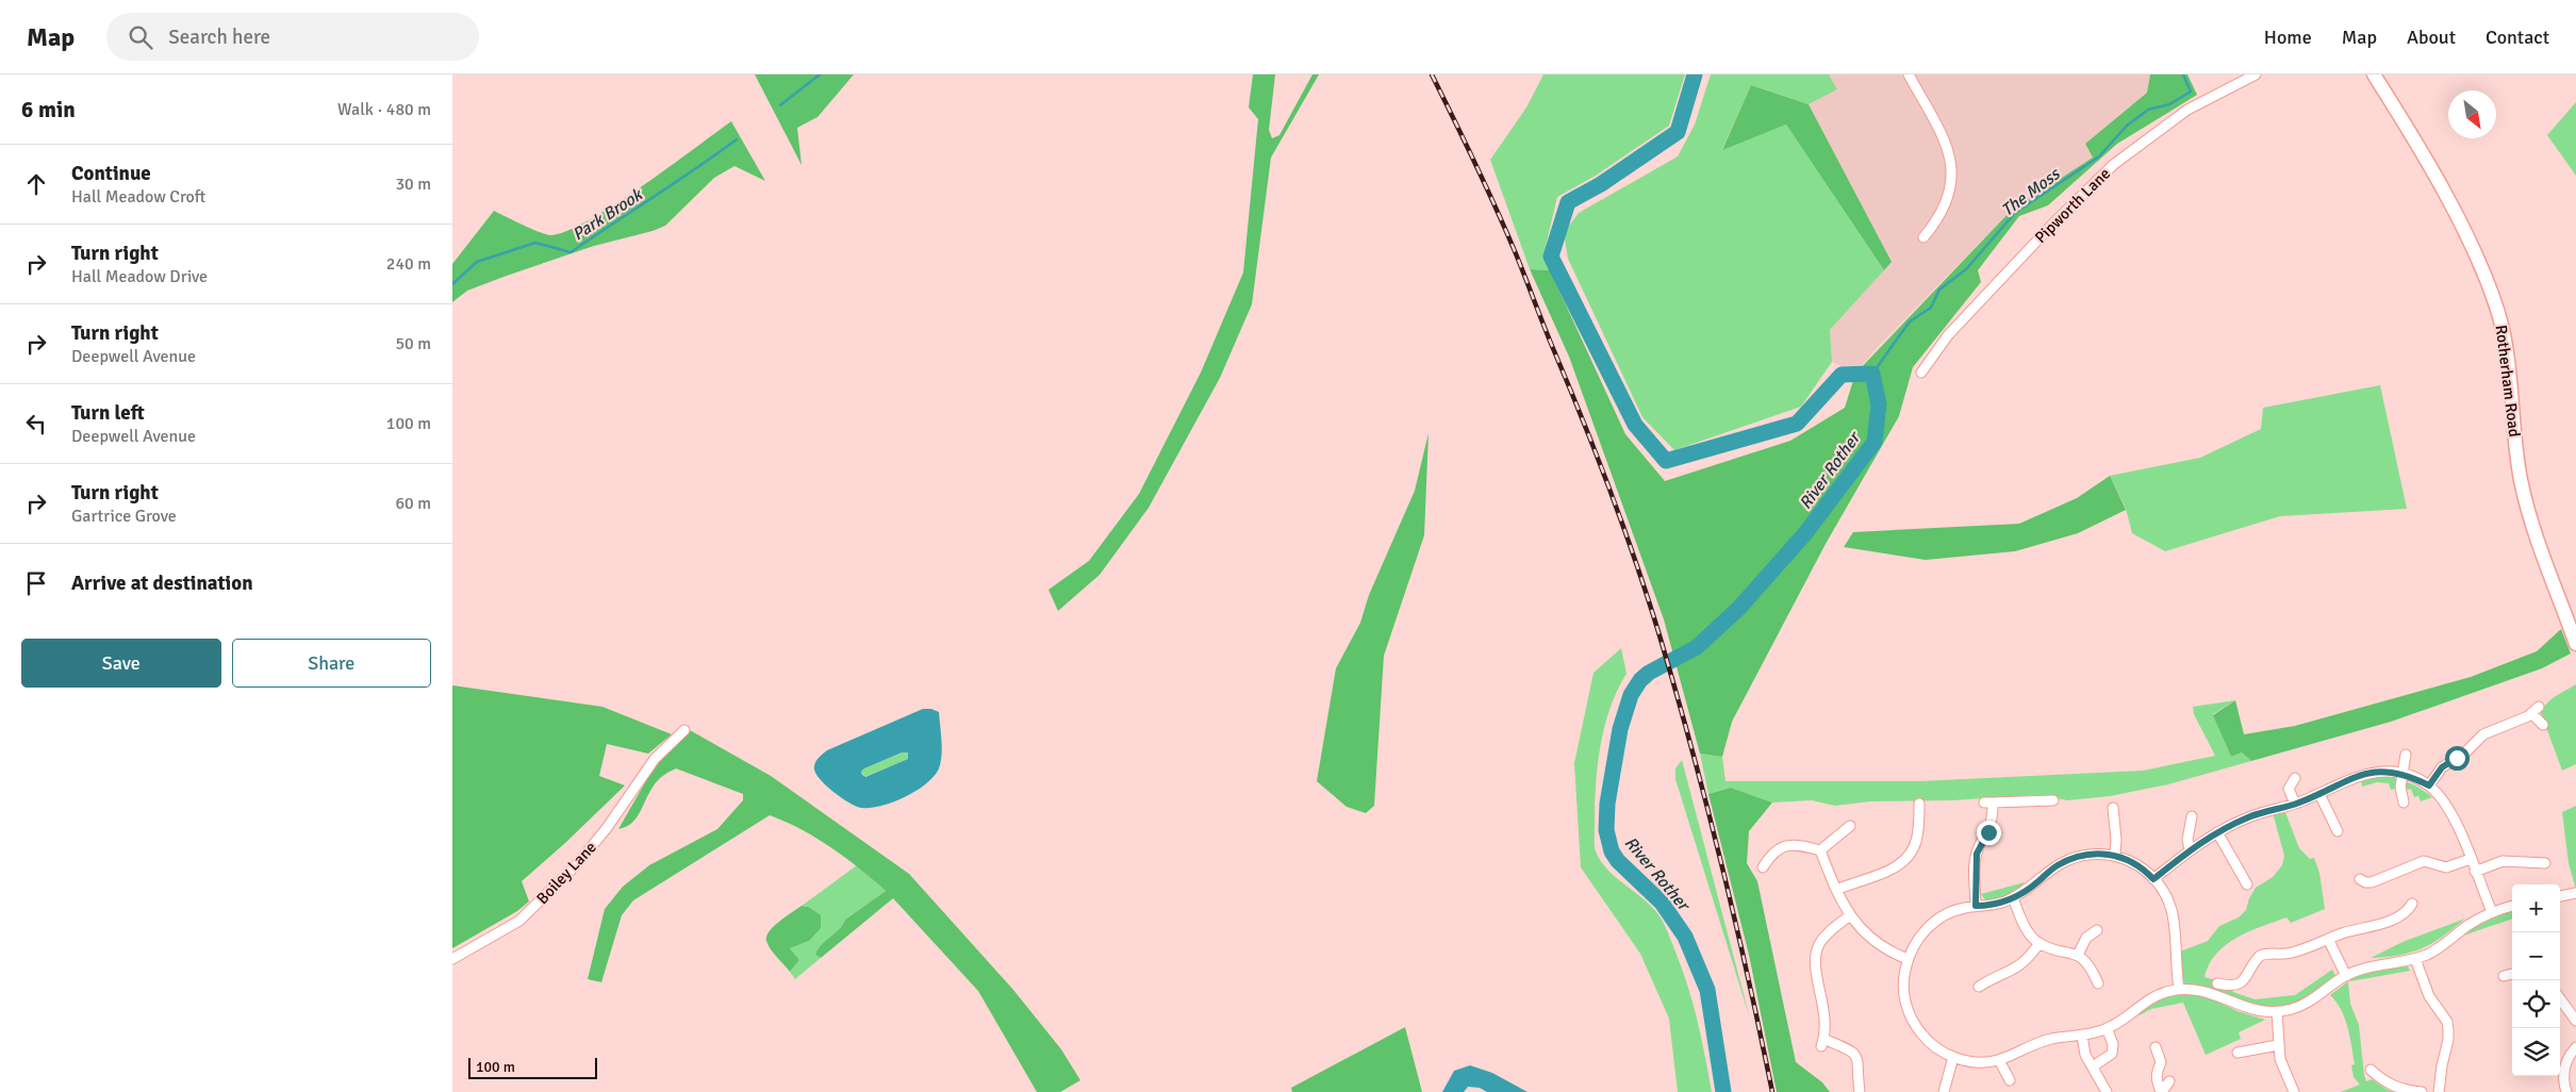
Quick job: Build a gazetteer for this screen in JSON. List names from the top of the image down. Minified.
{"streets":{"main road":["Rotherham Road"],"street":["Pipworth Lane","Boiley Lane"]},"water":["The Moss","Park Brook","River Rother"],"scale_bar":"100 m","north":"bottom right","page":{"header":"Map","search":"Search here","nav":["Home","Map","About","Contact"],"heading":["6 min","Walk · 480 m"],"list":[["Continue","Hall Meadow Croft","30 m"],["Turn right","Hall Meadow Drive","240 m"],["Turn right","Deepwell Avenue","50 m"],["Turn left","Deepwell Avenue","100 m"],["Turn right","Gartrice Grove","60 m"],"Arrive at destination"],"buttons":["Save","Share"],"map_buttons":["+","−"],"scale":"100 m"}}
